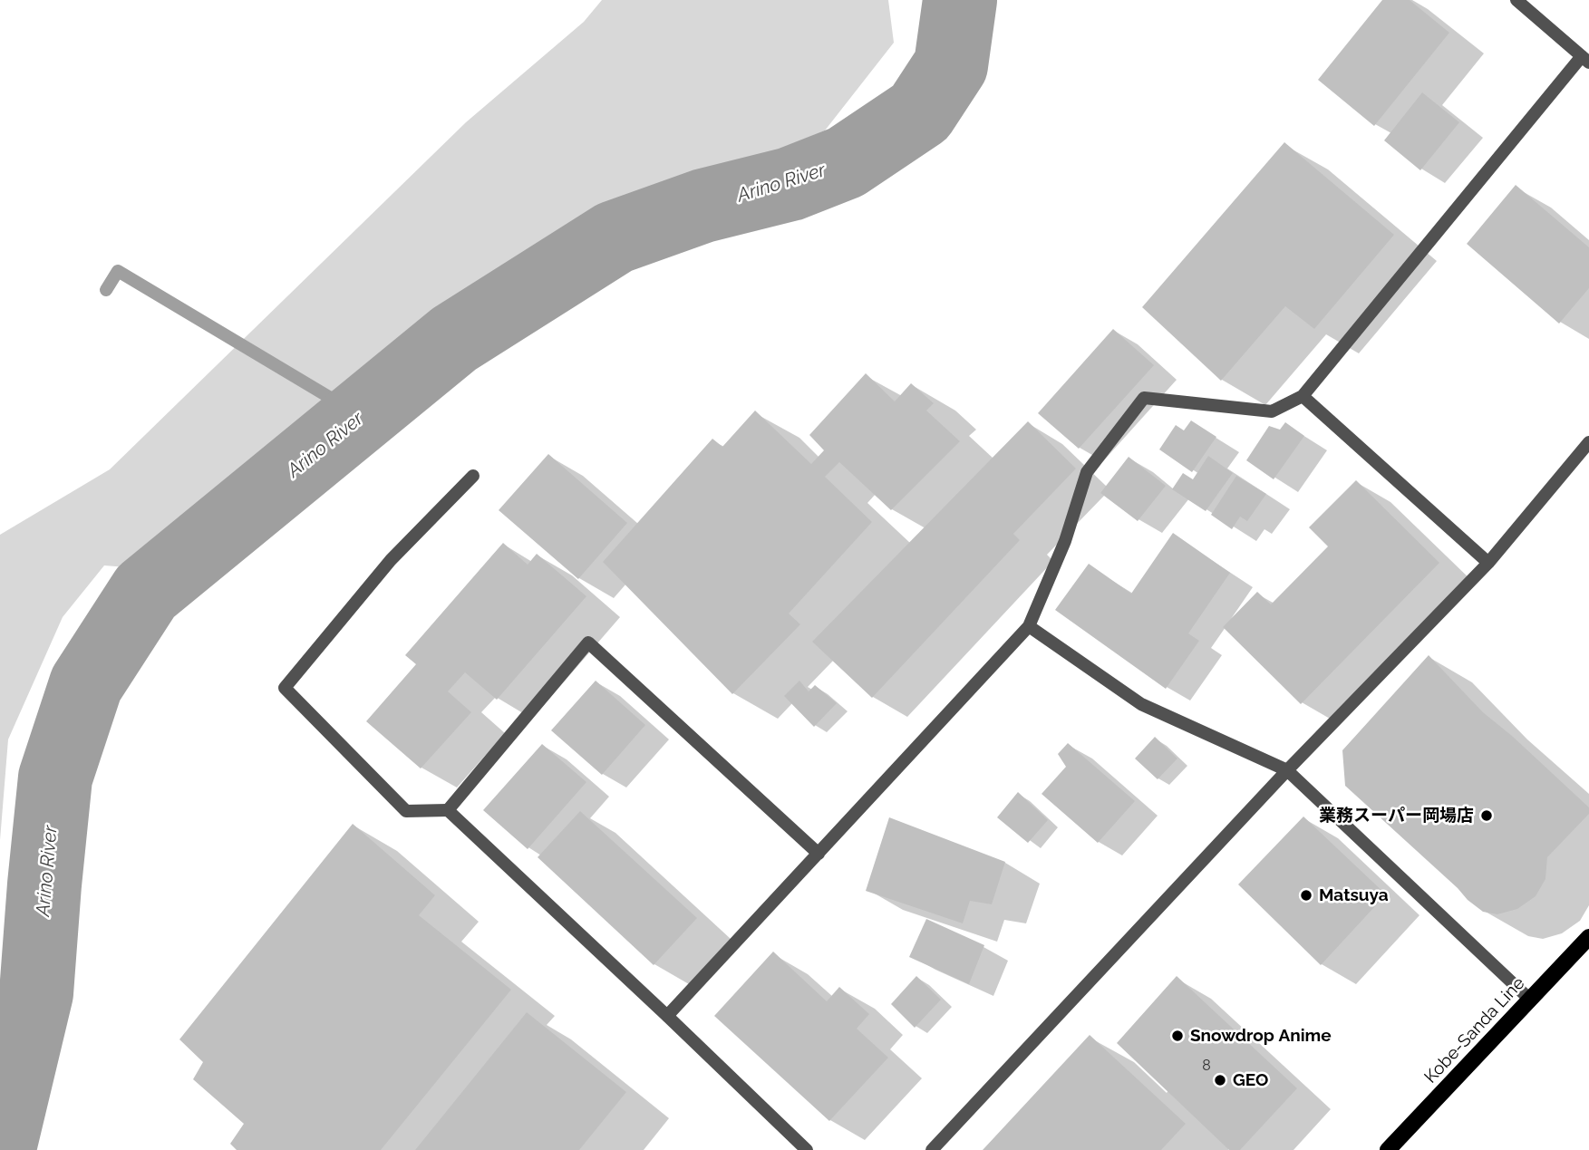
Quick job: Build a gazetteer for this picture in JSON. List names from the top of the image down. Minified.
{"streets":{"main road":["Kobe-Sanda Line"]},"water":["Arino River"],"places":["業務スーパー岡場店","Matsuya","Snowdrop Anime","GEO"],"house_numbers":["8"]}
